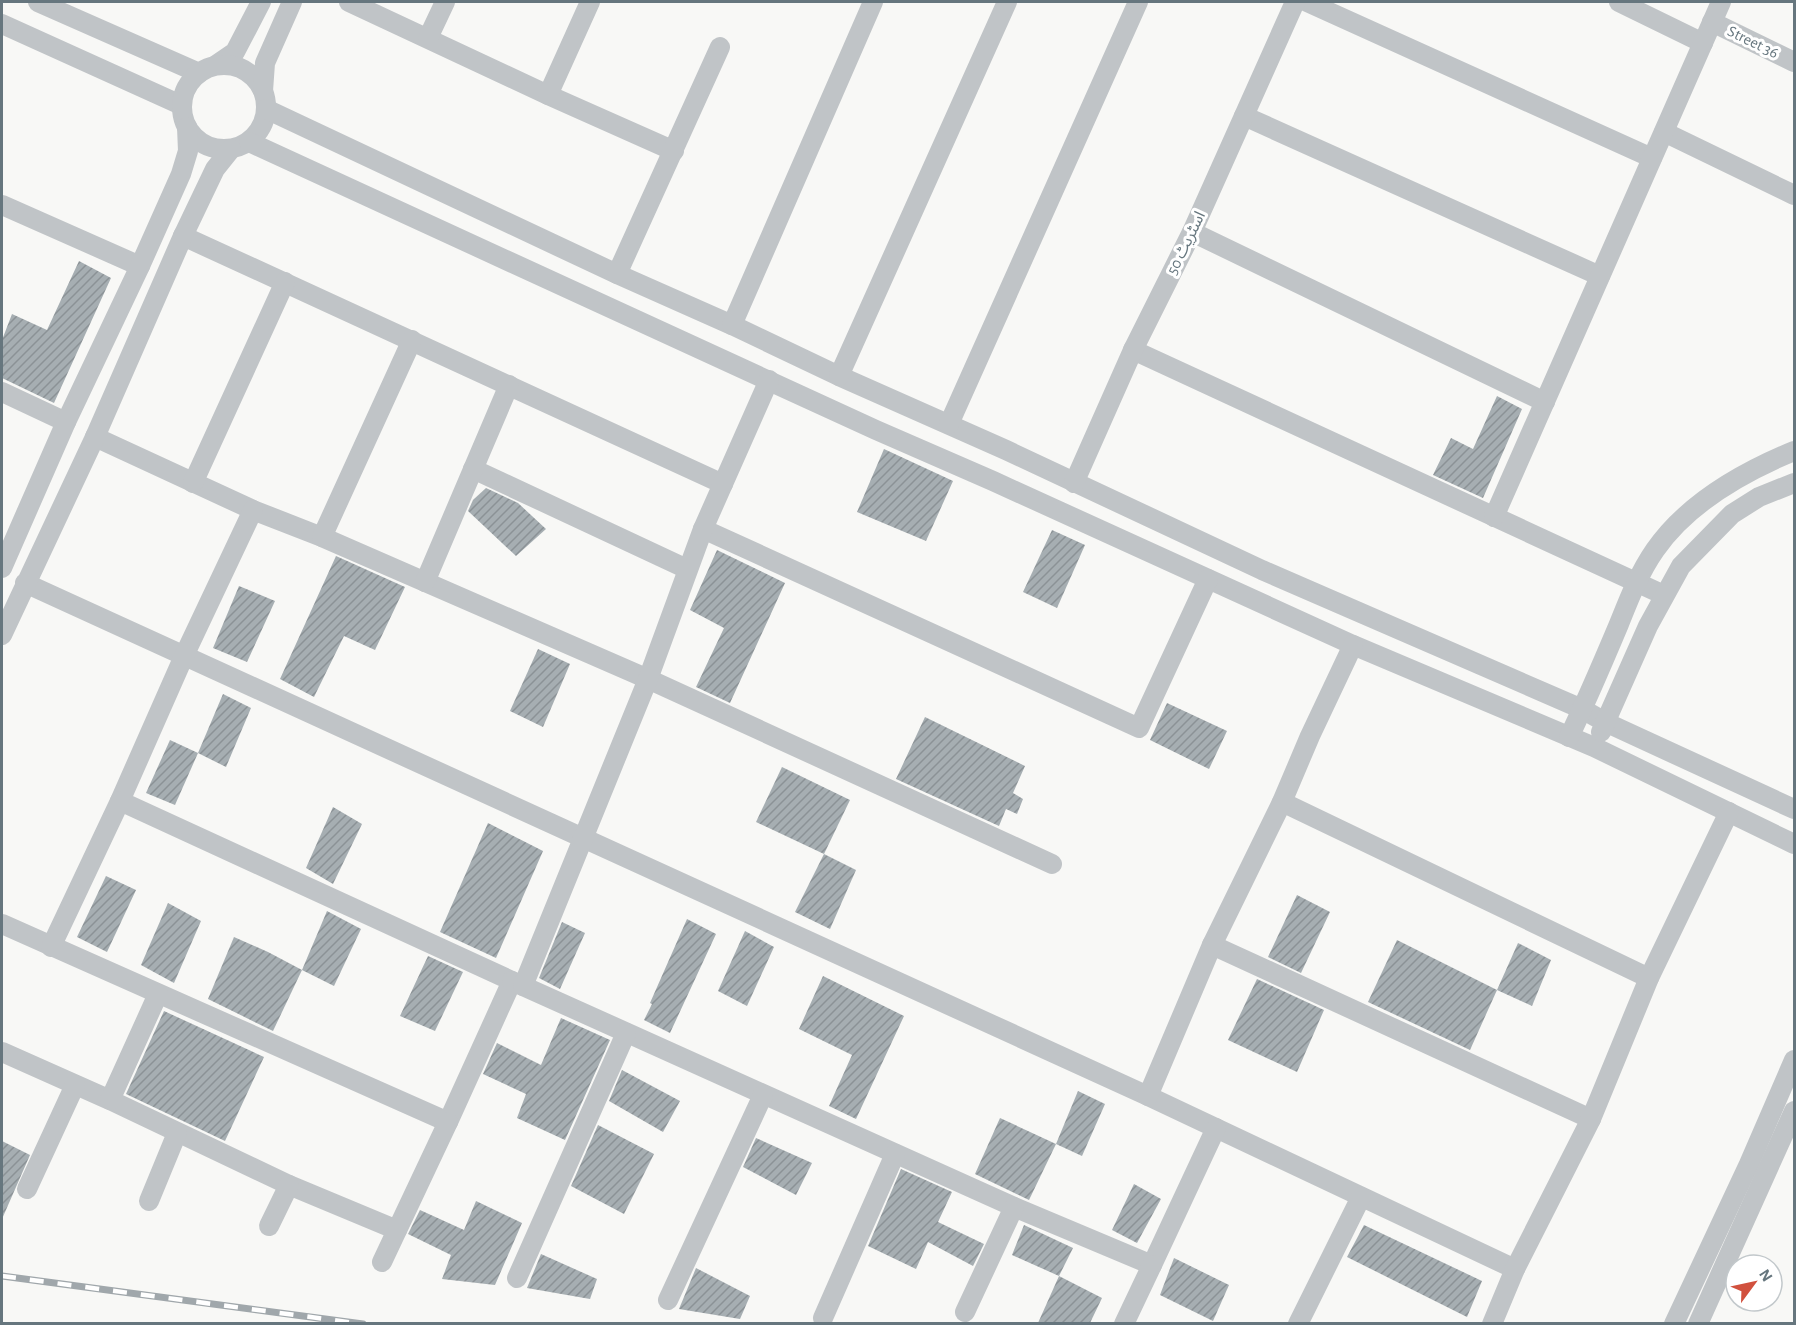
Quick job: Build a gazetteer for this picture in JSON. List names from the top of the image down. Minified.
{"streets":{"street":["Street 36","اسٹریٹ 50"]},"north":"top right"}
